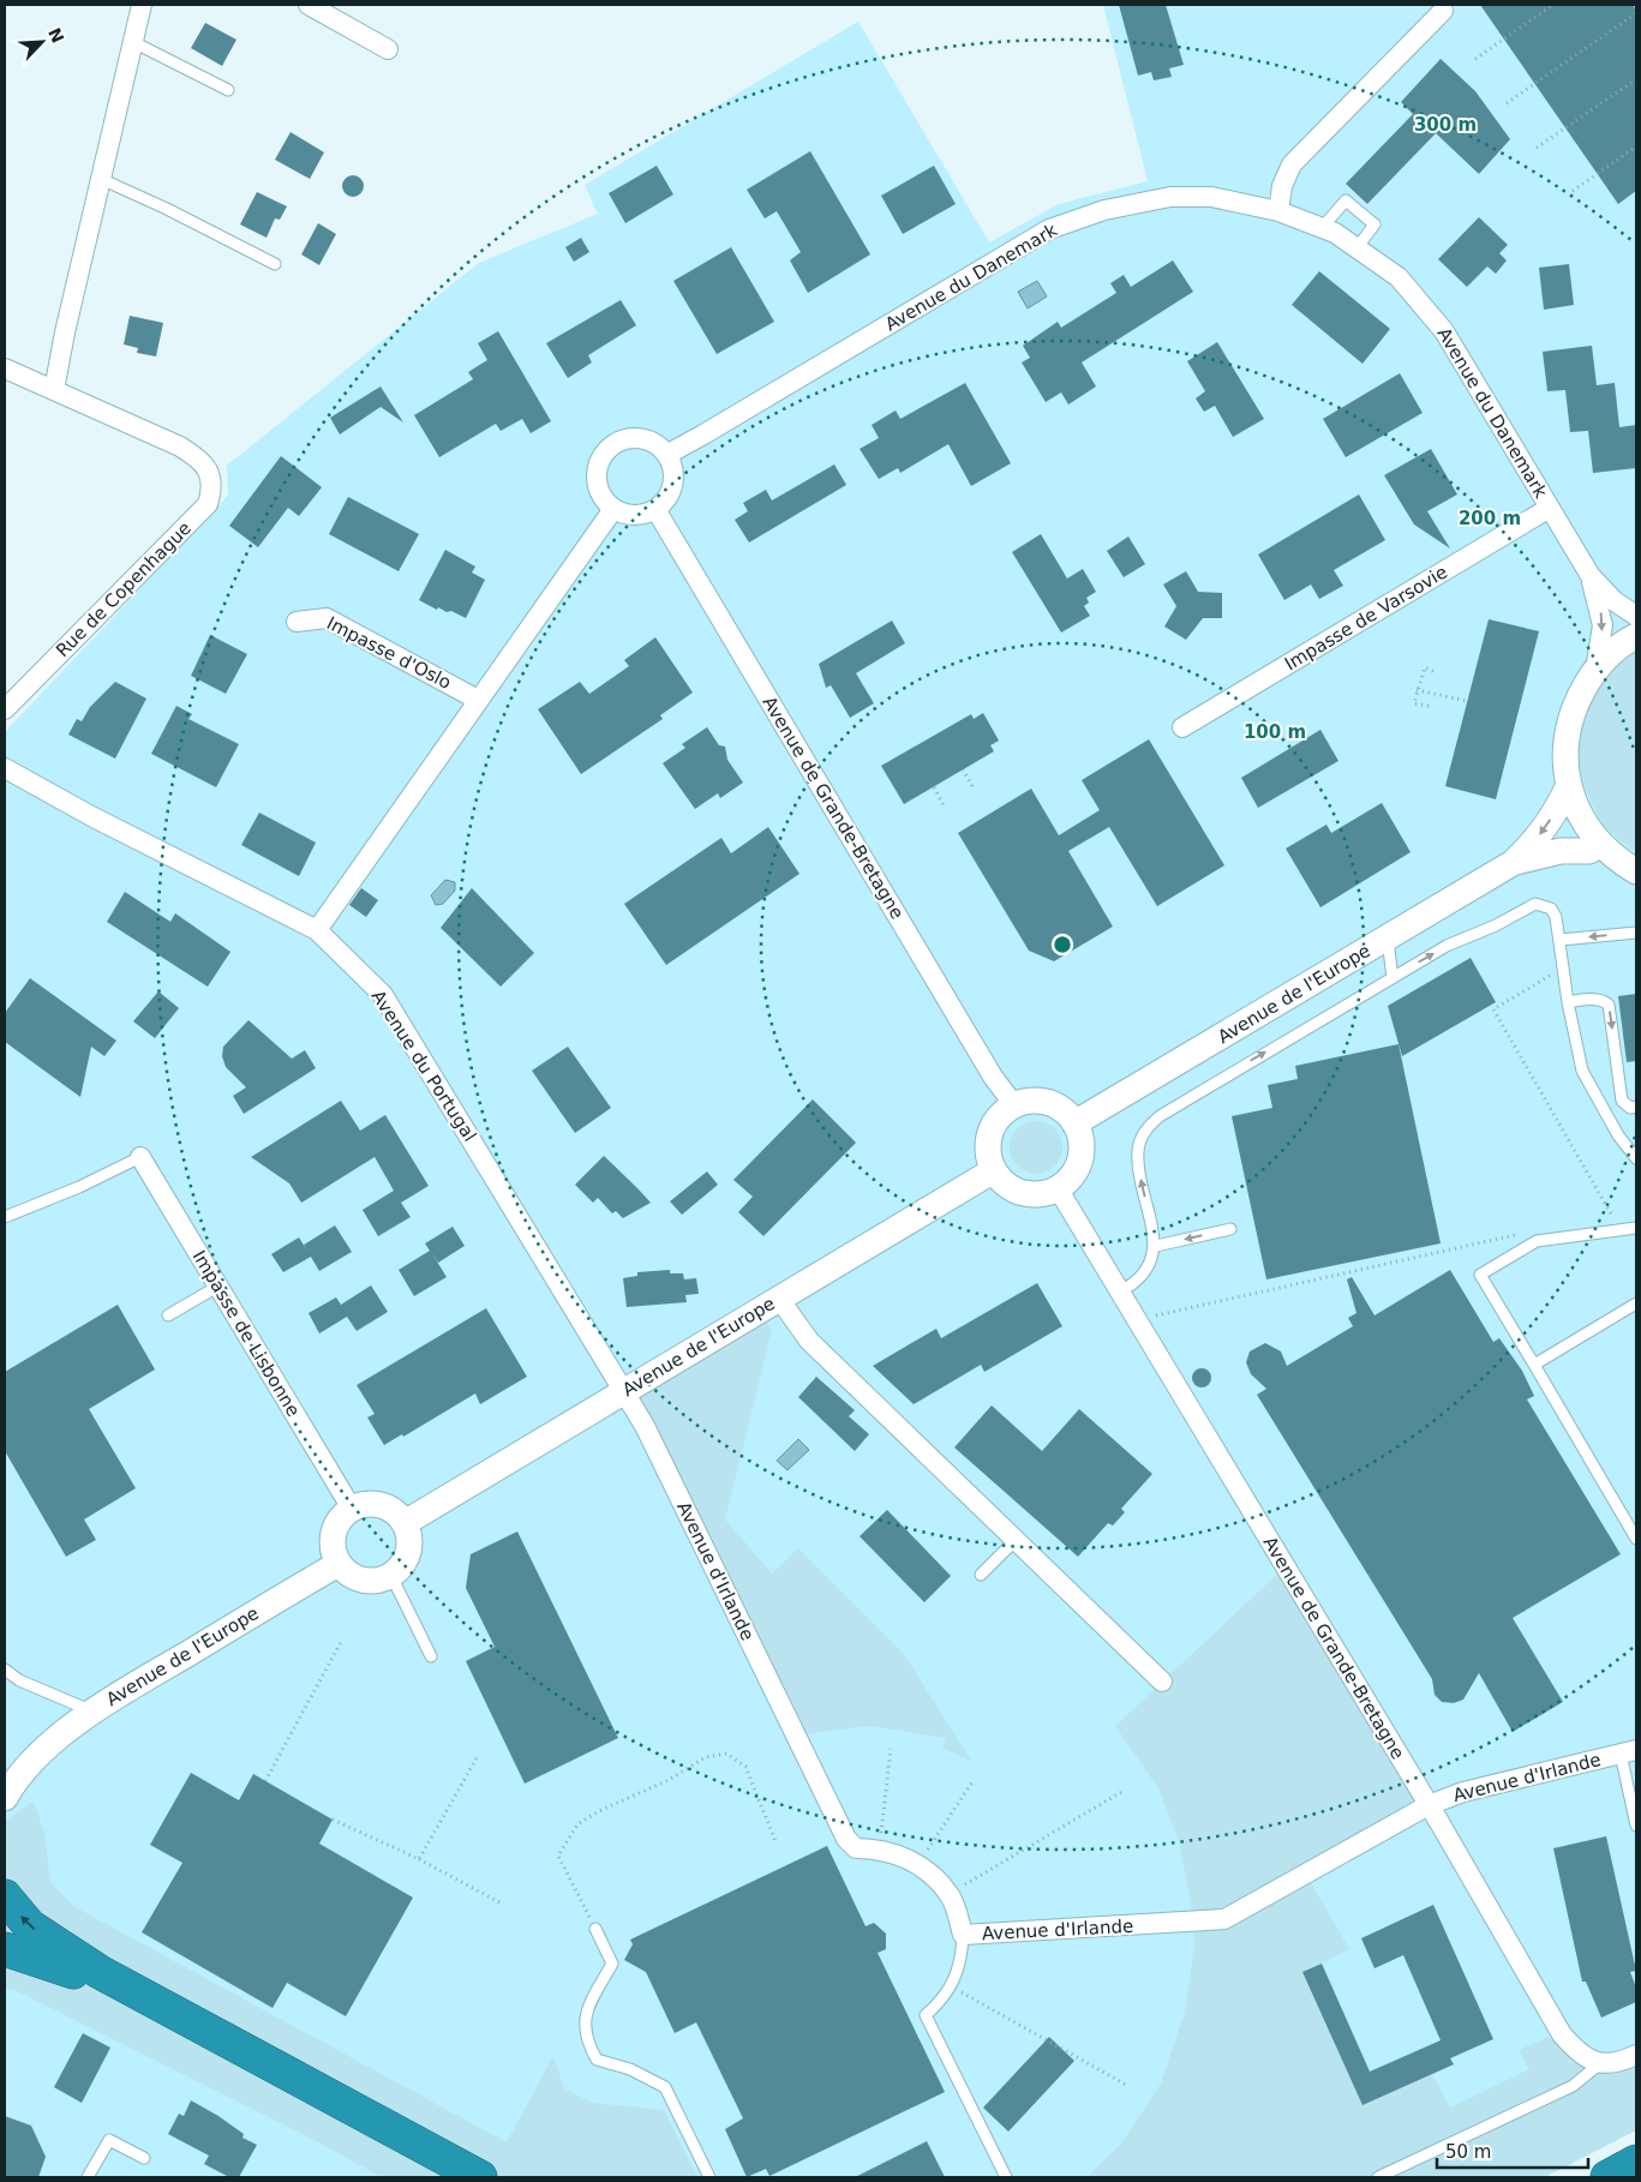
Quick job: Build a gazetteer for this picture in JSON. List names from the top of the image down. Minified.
{"streets":{"street":["Avenue du Danemark","Rue de Copenhague","Impasse de Varsovie","Impasse d'Oslo","Avenue de Grande-Bretagne","Avenue de l'Europe","Avenue du Portugal","Impasse de Lisbonne","Avenue d'Irlande"]},"crossings":[["Avenue du Danemark","Impasse de Varsovie"],["Avenue du Danemark","Avenue de Grande-Bretagne"],["Avenue de Grande-Bretagne","Avenue de l'Europe"],["Avenue de Grande-Bretagne","Avenue d'Irlande"],["Avenue de l'Europe","Avenue du Portugal"],["Avenue de l'Europe","Impasse de Lisbonne"],["Avenue de l'Europe","Avenue d'Irlande"],["Avenue du Portugal","Avenue d'Irlande"]],"scale_bar":"50 m","north":"top right","rings":["300 m","200 m","100 m"]}
